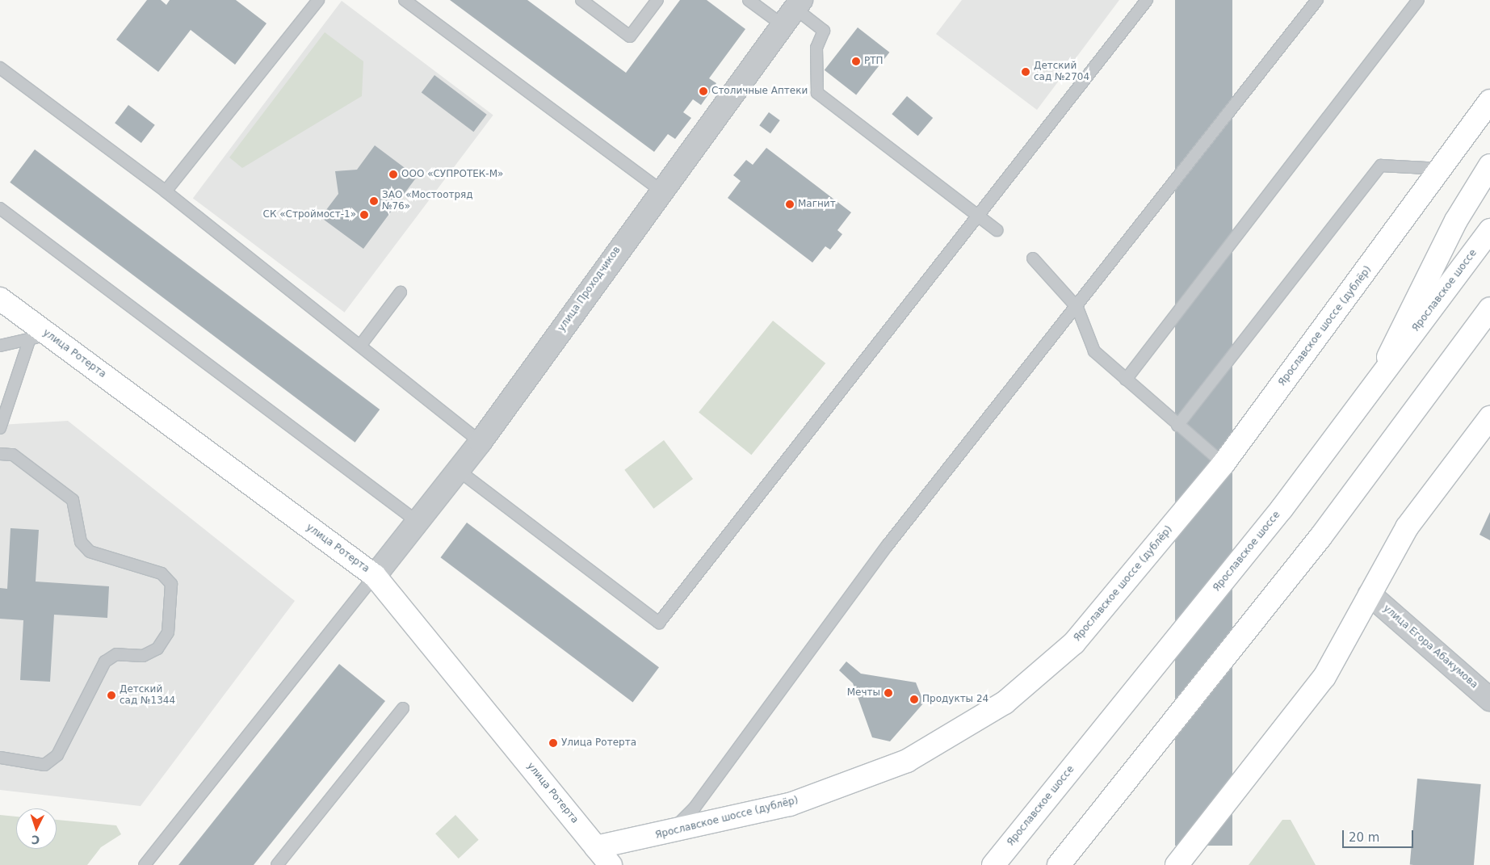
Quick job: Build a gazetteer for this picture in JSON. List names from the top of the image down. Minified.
{"streets":{"street":["улица Проходчиков","Ярославское шоссе","Ярославское шоссе (дублёр)","улица Ротерта","улица Егора Абакумова"]},"crossings":[["улица Проходчиков","улица Ротерта"],["Ярославское шоссе (дублёр)","улица Ротерта"]],"places":["РТП","Детский сад №2704","Столичные Аптеки","ООО «СУПРОТЕК-М»","ЗАО «Мостоотряд №76»","Магнит","СК «Строймост-1»","Мечты","Детский сад №1344","Продукты 24","Улица Ротерта"],"scale_bar":"20 m","north":"bottom"}
